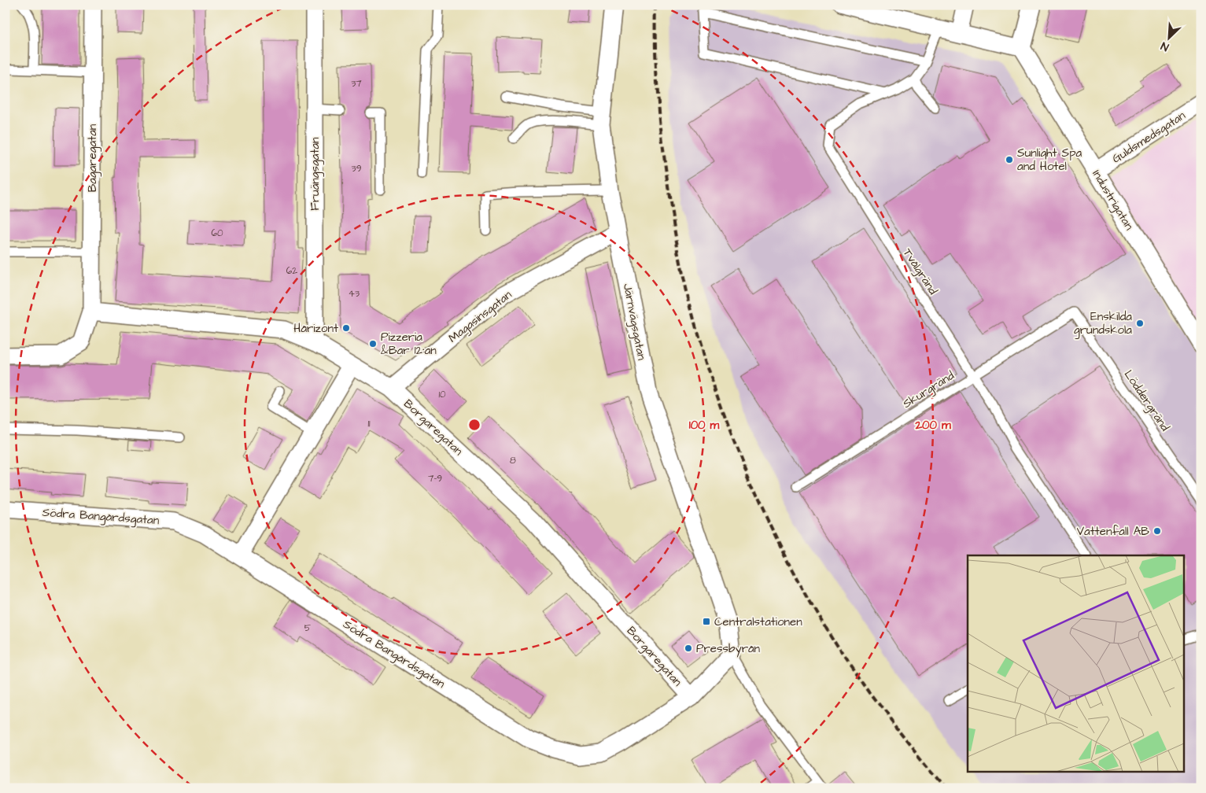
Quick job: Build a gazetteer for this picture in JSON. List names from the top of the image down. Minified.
{"streets":{"street":["Guldsmedsgatan","Bagaregatan","Fruängsgatan","Industrigatan","Magasinsgatan","Järnvägsgatan","Borgaregatan","Södra Bangårdsgatan"],"lane":["Tvålgränd","Skurgränd","Löddergränd"]},"crossings":[["Guldsmedsgatan","Industrigatan"],["Bagaregatan","Borgaregatan"],["Fruängsgatan","Borgaregatan"],["Tvålgränd","Skurgränd"],["Magasinsgatan","Järnvägsgatan"],["Magasinsgatan","Borgaregatan"],["Järnvägsgatan","Södra Bangårdsgatan"],["Skurgränd","Löddergränd"],["Borgaregatan","Södra Bangårdsgatan"]],"places":{"other":["Sunlight Spa and Hotel","Enskilda grundskola","Hårizont","Pizzeria &Bar 12:an","Vattenfall AB","Pressbyrån"],"transit":["Centralstationen"]},"house_numbers":["37","39","60","62","43","10","11","8","7-9","5"],"north":"bottom left","rings":["100 m","200 m"]}
